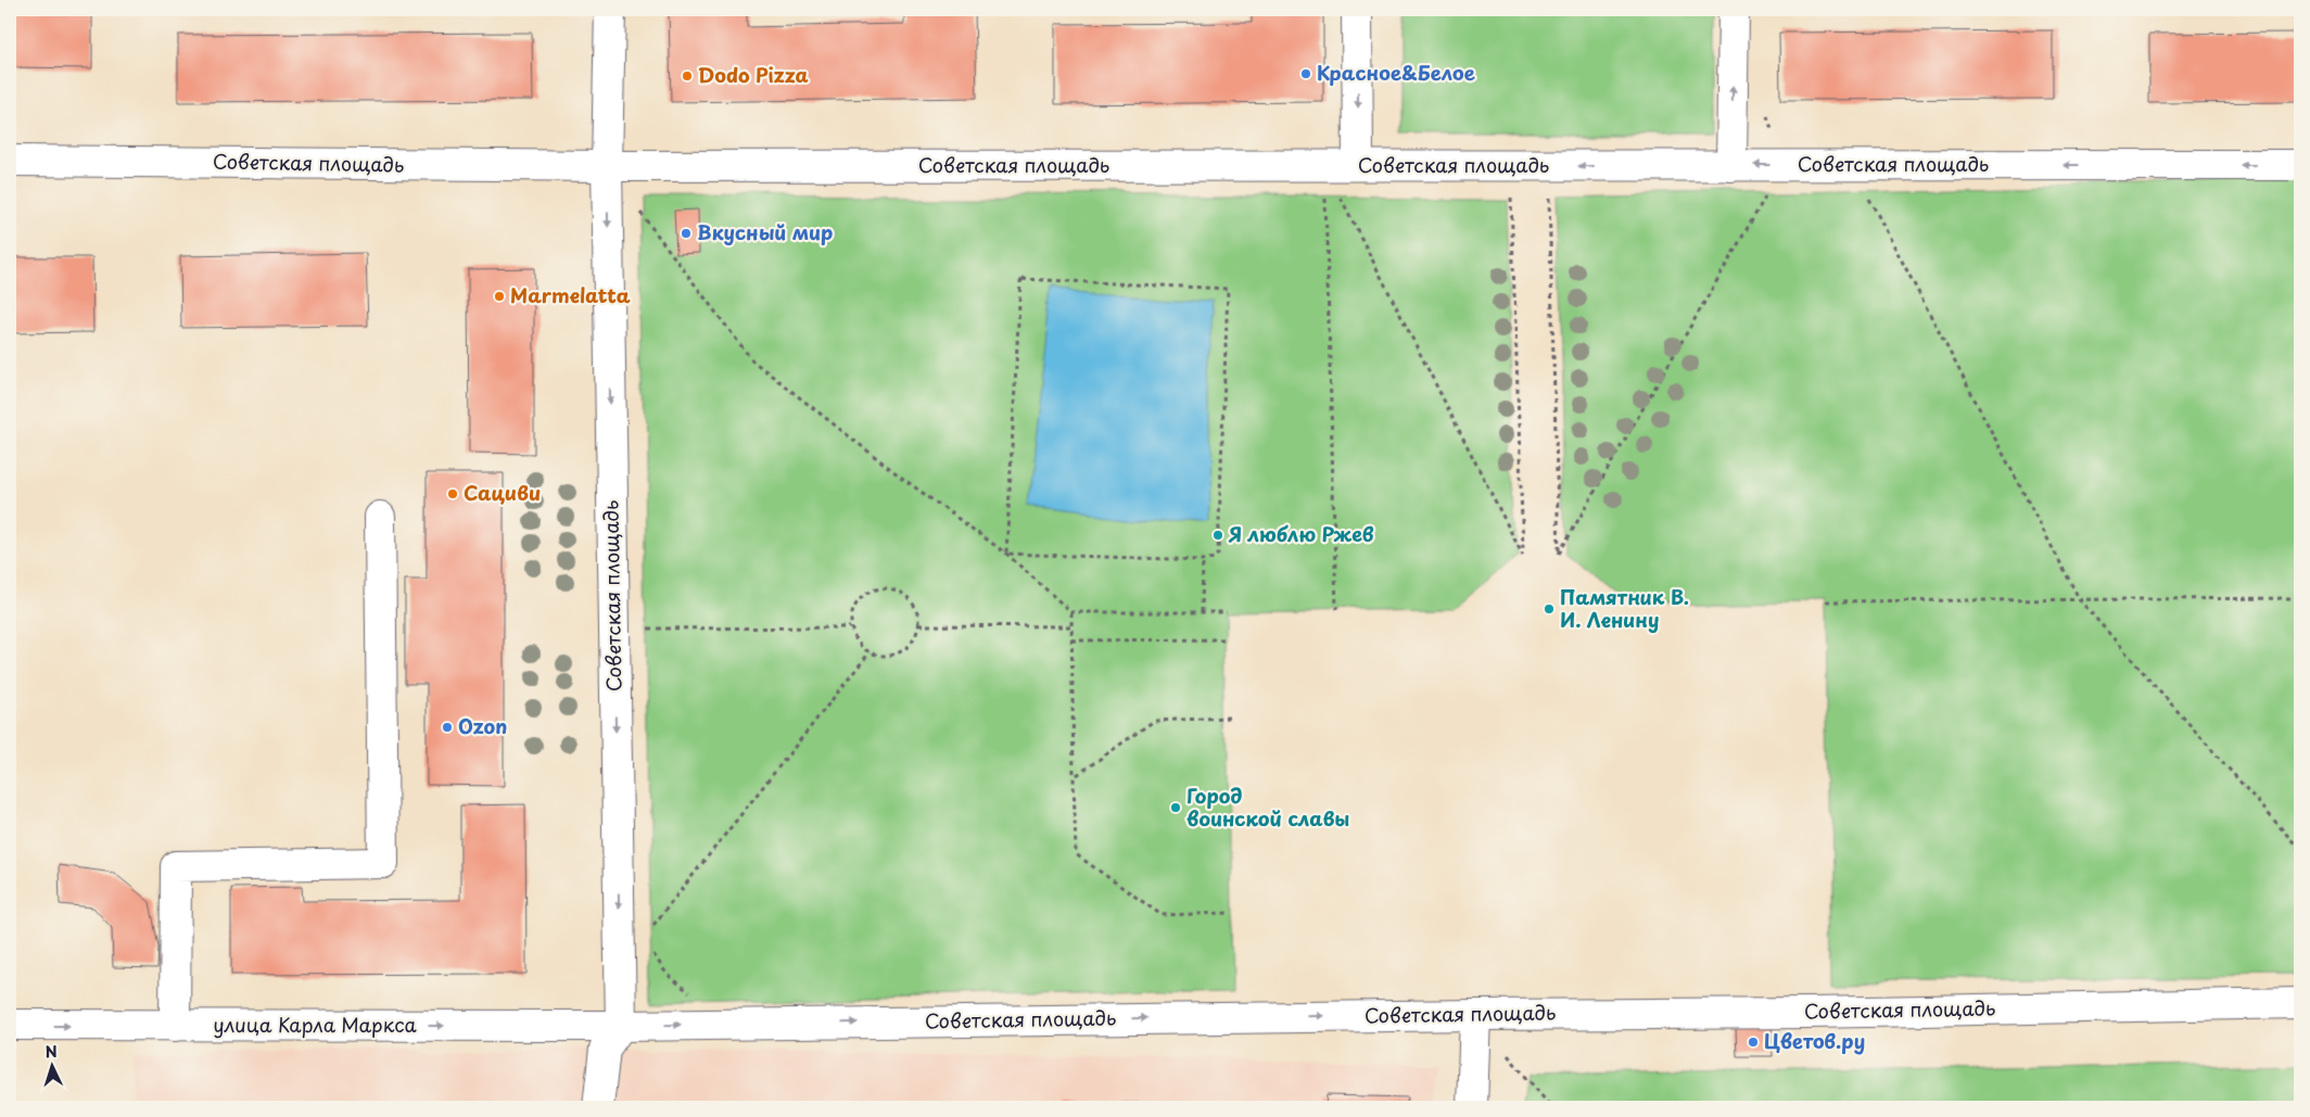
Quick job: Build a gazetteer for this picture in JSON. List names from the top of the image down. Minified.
{"streets":{"street":["Советская площадь","улица Карла Маркса"]},"crossings":[["Советская площадь","улица Карла Маркса"]],"one_way":["улица Карла Маркса"],"places":["Красное&Белое","Dodo Pizza","Вкусный мир","Marmelatta","Сациви","Я люблю Ржев","Памятник В. И. Ленину","Ozon","Город воинской славы","Цветов.ру"],"north":"top"}
